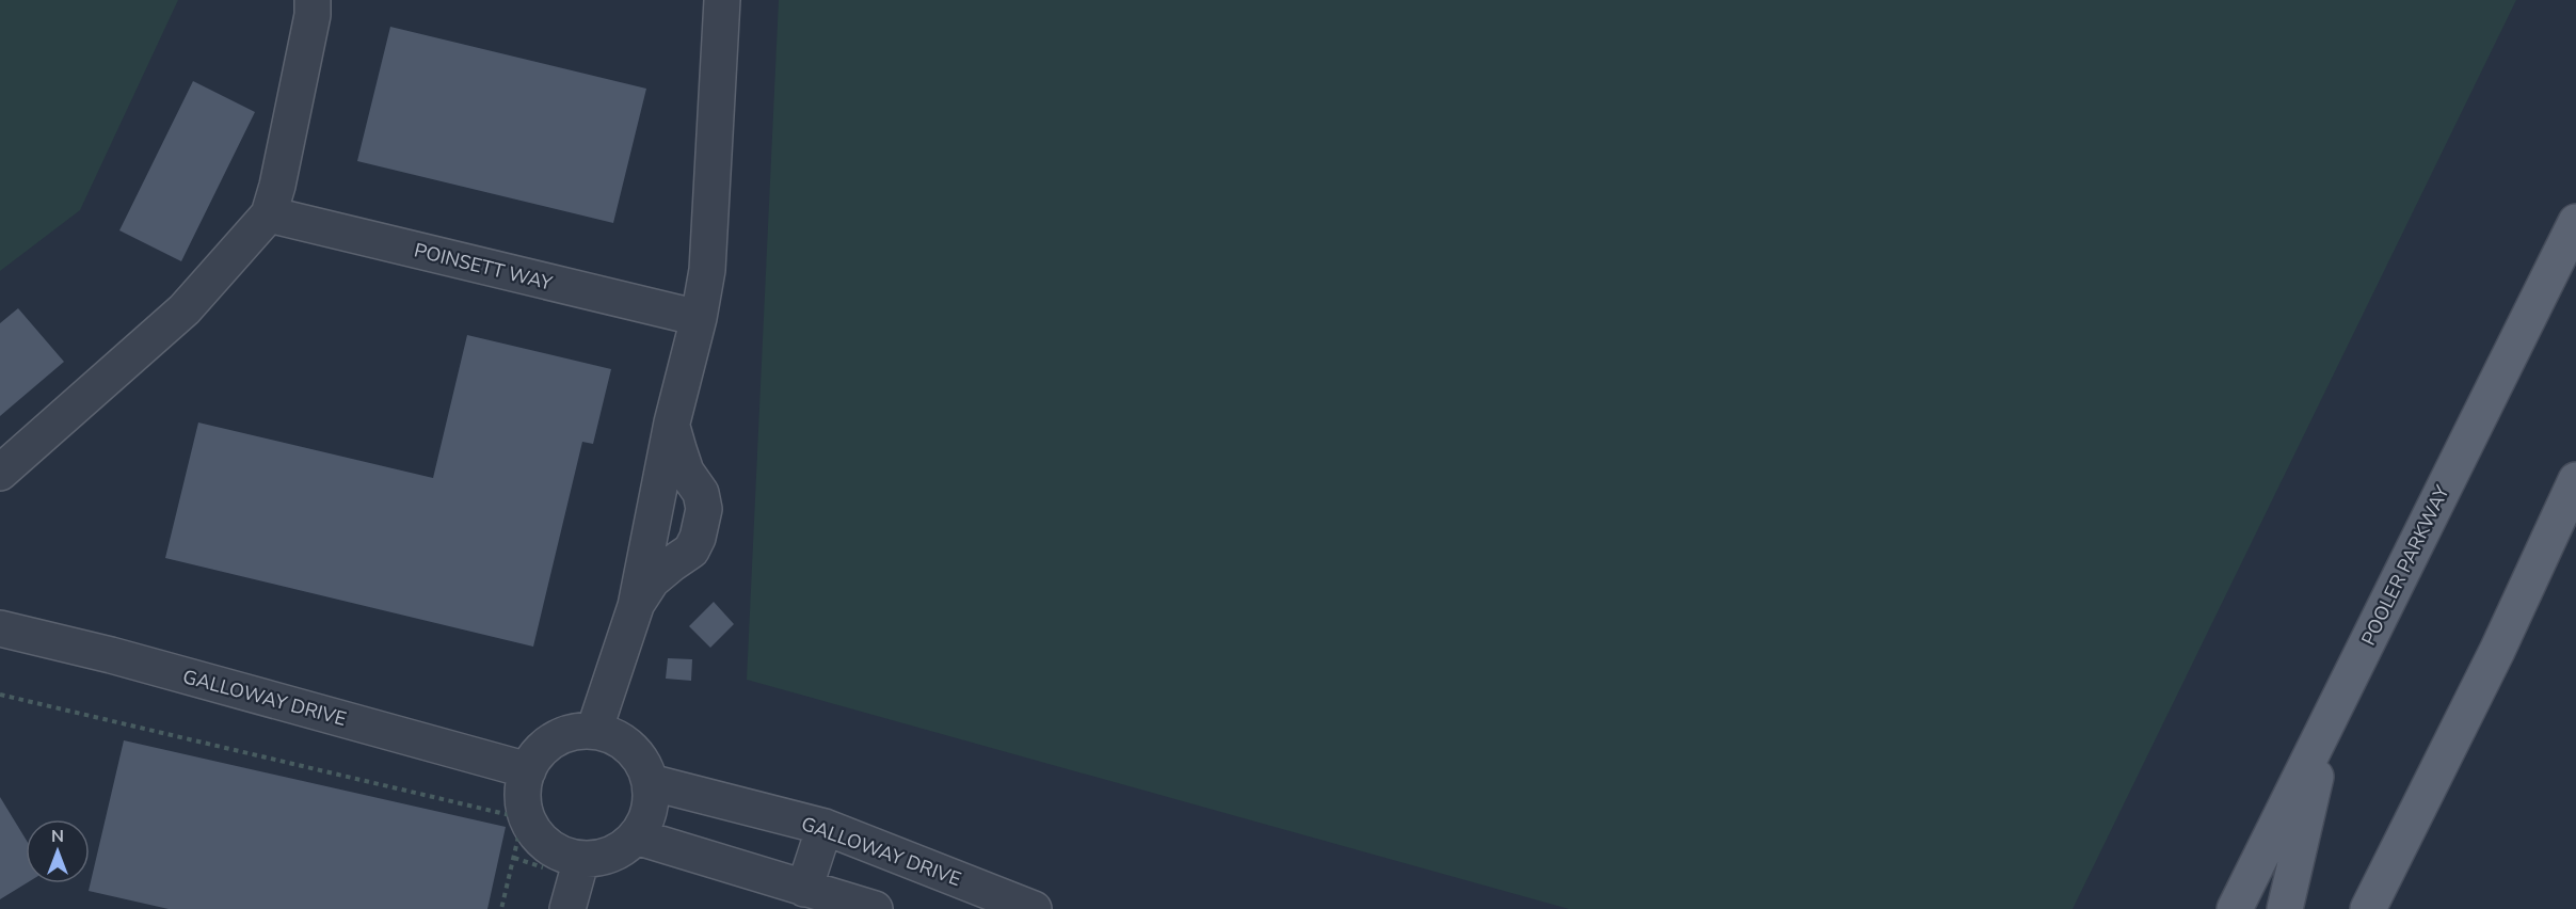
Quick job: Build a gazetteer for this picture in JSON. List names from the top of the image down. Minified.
{"streets":{"main road":["POOLER PARKWAY"],"street":["POINSETT WAY","GALLOWAY DRIVE"]},"north":"top"}
